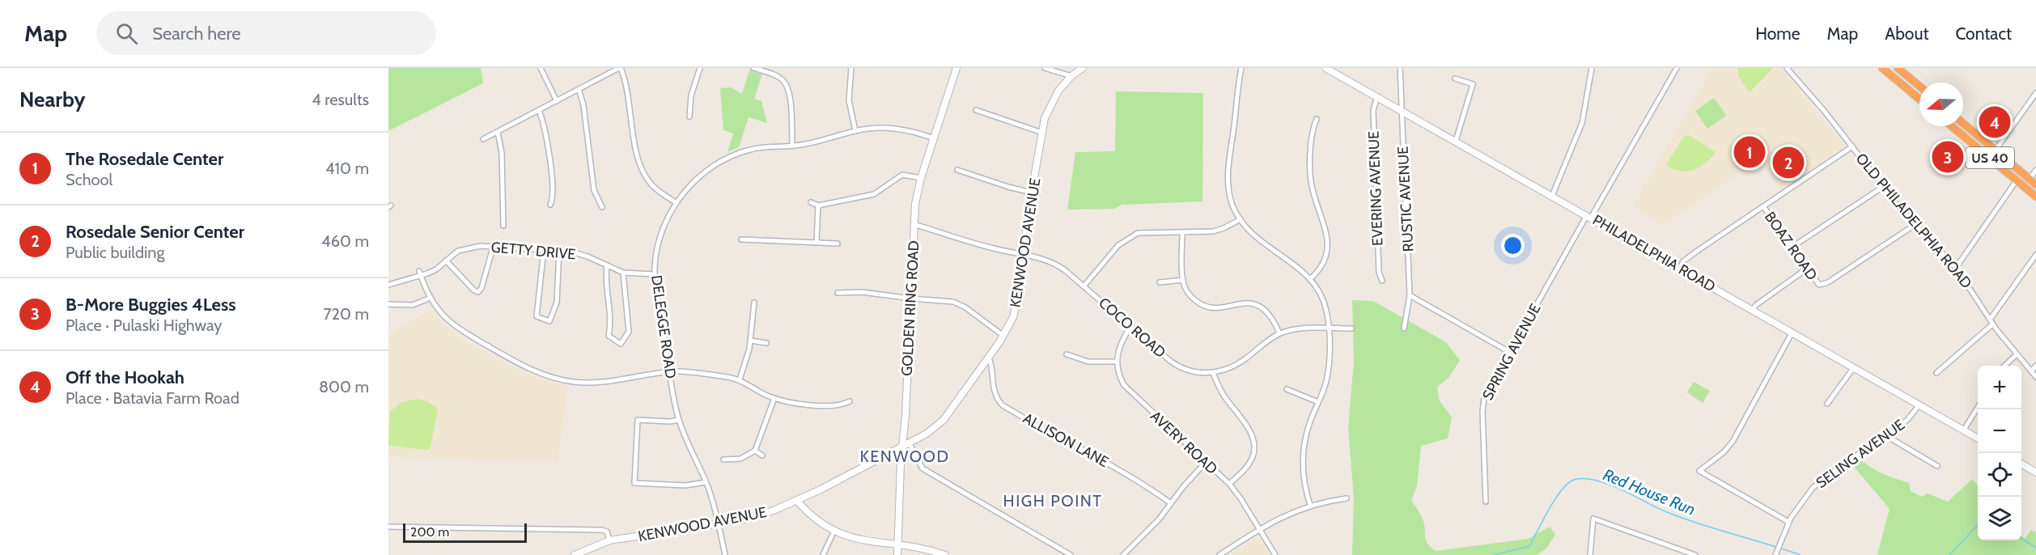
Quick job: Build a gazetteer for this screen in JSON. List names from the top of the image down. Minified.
{"streets":{"highway":["US 40"],"main road":["KENWOOD AVENUE","PHILADELPHIA ROAD","GOLDEN RING ROAD"],"street":["EVERING AVENUE","RUSTIC AVENUE","OLD PHILADELPHIA ROAD","BOAZ ROAD","GETTY DRIVE","DELEGGE ROAD","COCO ROAD","SPRING AVENUE","ALLISON LANE","AVERY ROAD","SELING AVENUE"]},"crossings":[["EVERING AVENUE","PHILADELPHIA ROAD"],["RUSTIC AVENUE","PHILADELPHIA ROAD"],["OLD PHILADELPHIA ROAD","BOAZ ROAD"],["KENWOOD AVENUE","GOLDEN RING ROAD"],["KENWOOD AVENUE","DELEGGE ROAD"],["KENWOOD AVENUE","COCO ROAD"],["KENWOOD AVENUE","ALLISON LANE"],["GETTY DRIVE","DELEGGE ROAD"],["PHILADELPHIA ROAD","SPRING AVENUE"],["PHILADELPHIA ROAD","SELING AVENUE"],["GOLDEN RING ROAD","DELEGGE ROAD"],["GOLDEN RING ROAD","COCO ROAD"]],"districts":["KENWOOD","HIGH POINT"],"water":["Red House Run"],"scale_bar":"200 m","north":"left","page":{"header":"Map","search":"Search here","nav":["Home","Map","About","Contact"],"heading":["Nearby","4 results"],"pins":["4","1","3","2"],"list":[{"mark":"1","name":"The Rosedale Center","note":"School","value":"410 m"},{"mark":"2","name":"Rosedale Senior Center","note":"Public building","value":"460 m"},{"mark":"3","name":"B-More Buggies 4Less","note":"Place · Pulaski Highway","value":"720 m"},{"mark":"4","name":"Off the Hookah","note":"Place · Batavia Farm Road","value":"800 m"}],"map_buttons":["+","−"],"scale":"200 m"}}
